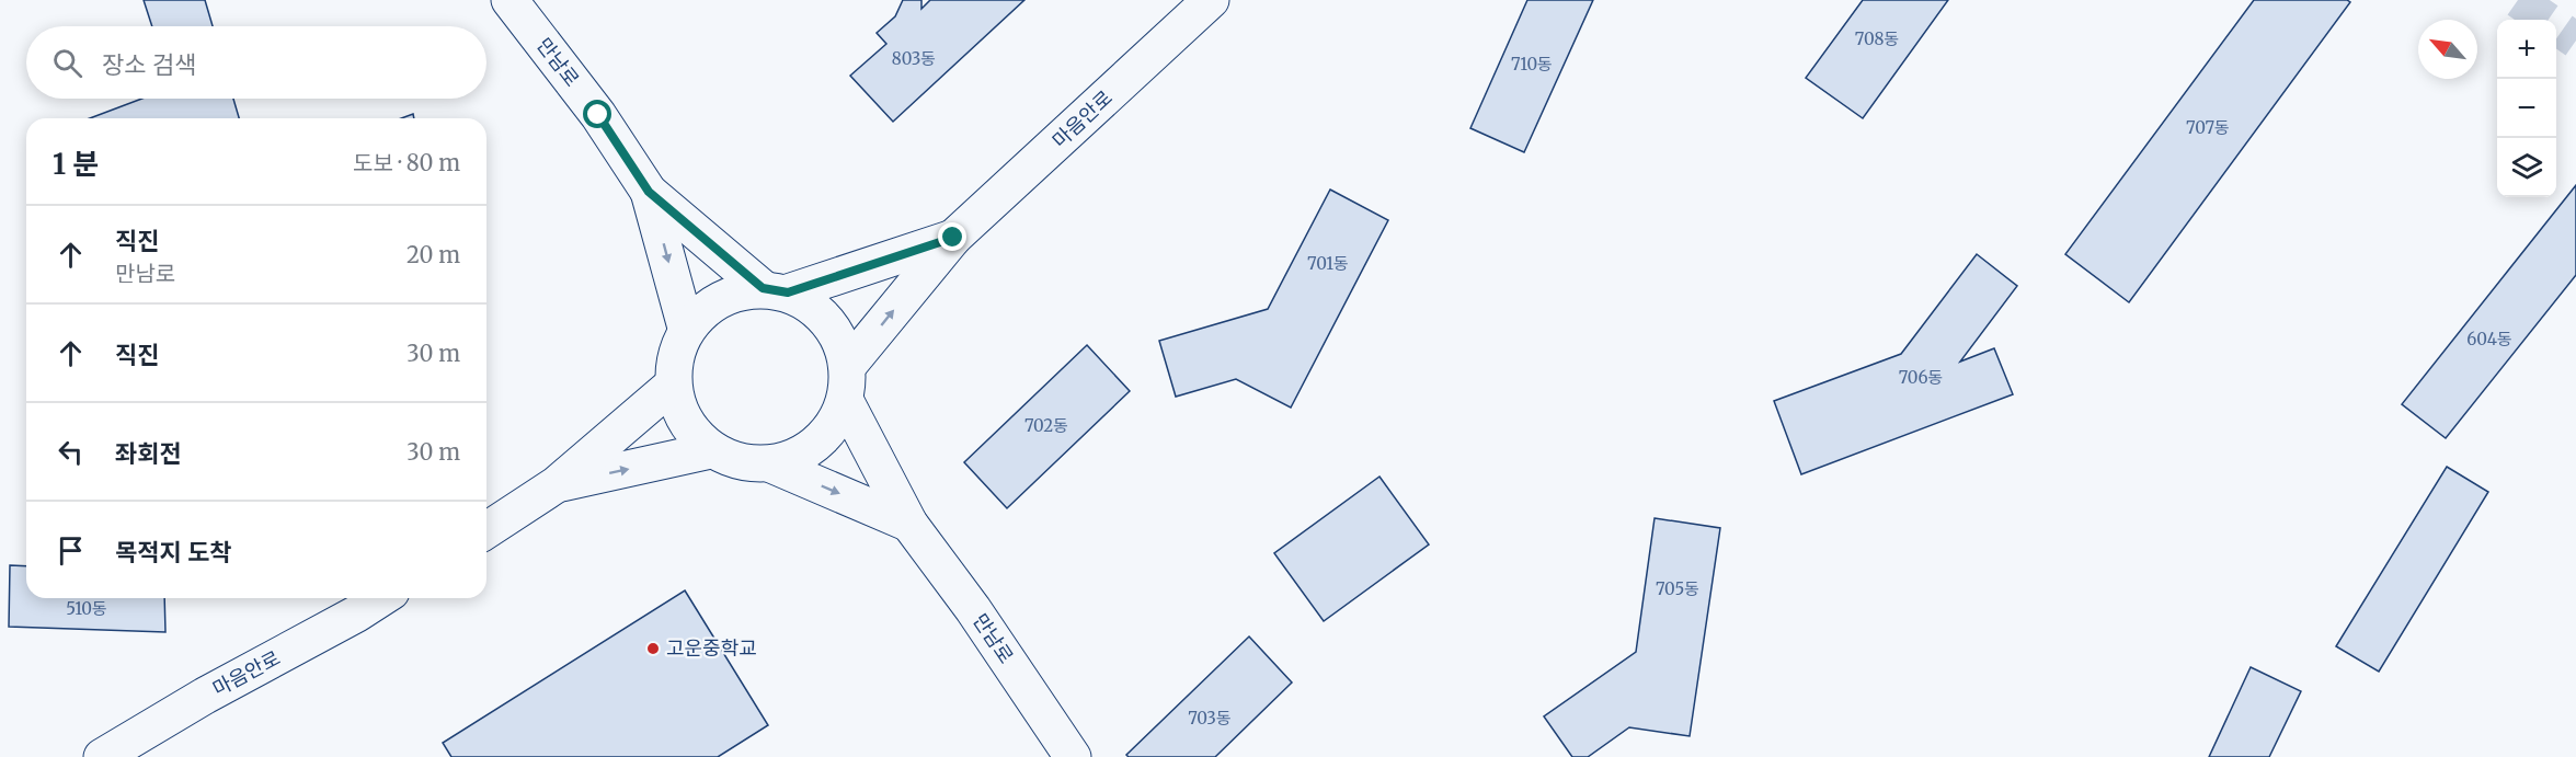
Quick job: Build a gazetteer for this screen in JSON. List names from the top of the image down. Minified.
{"streets":{"street":["만남로","마음안로"]},"crossings":[["만남로","마음안로"]],"places":["고운중학교"],"house_numbers":["708동","803동","710동","707동","701동","604동","706동","702동","705동","510동","703동"],"north":"top left","page":{"map_buttons":["+","−"],"search":"장소 검색","heading":["1 분","도보 · 80 m"],"list":[["직진","만남로","20 m"],["직진","30 m"],["좌회전","30 m"],"목적지 도착"]}}
